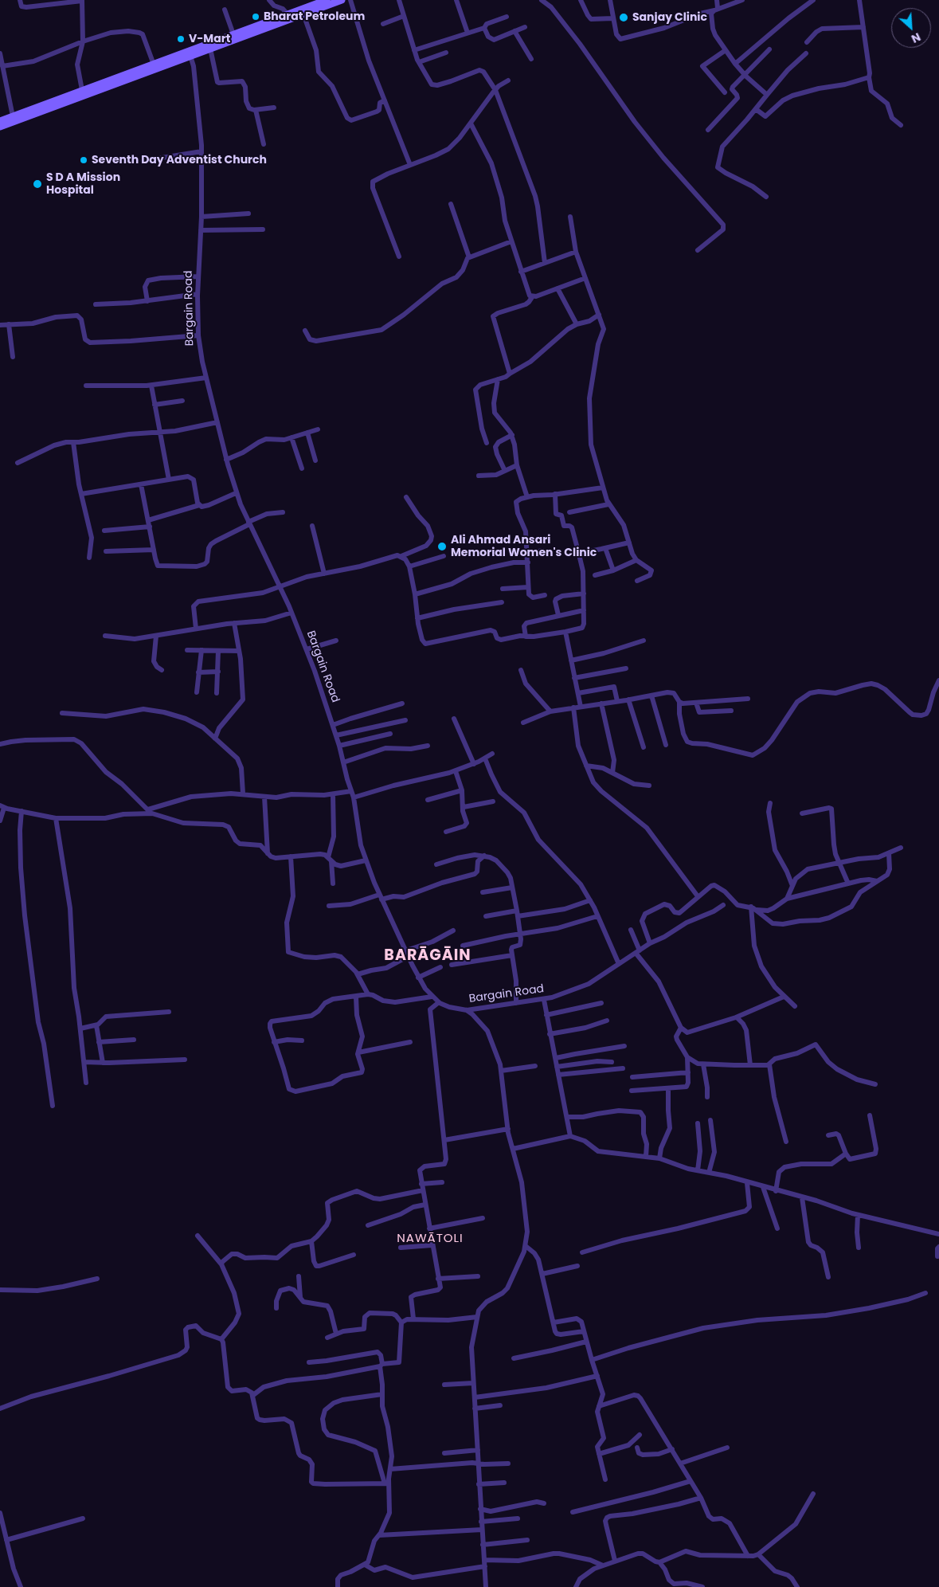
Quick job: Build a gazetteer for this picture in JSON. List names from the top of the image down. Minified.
{"streets":{"street":["Bargain Road"]},"districts":["BARĀGĀIN","NAWĀTOLI"],"places":["Bharat Petroleum","Sanjay Clinic","V-Mart","Seventh Day Adventist Church","S D A Mission Hospital","Ali Ahmad Ansari Memorial Women's Clinic"],"north":"bottom right"}
